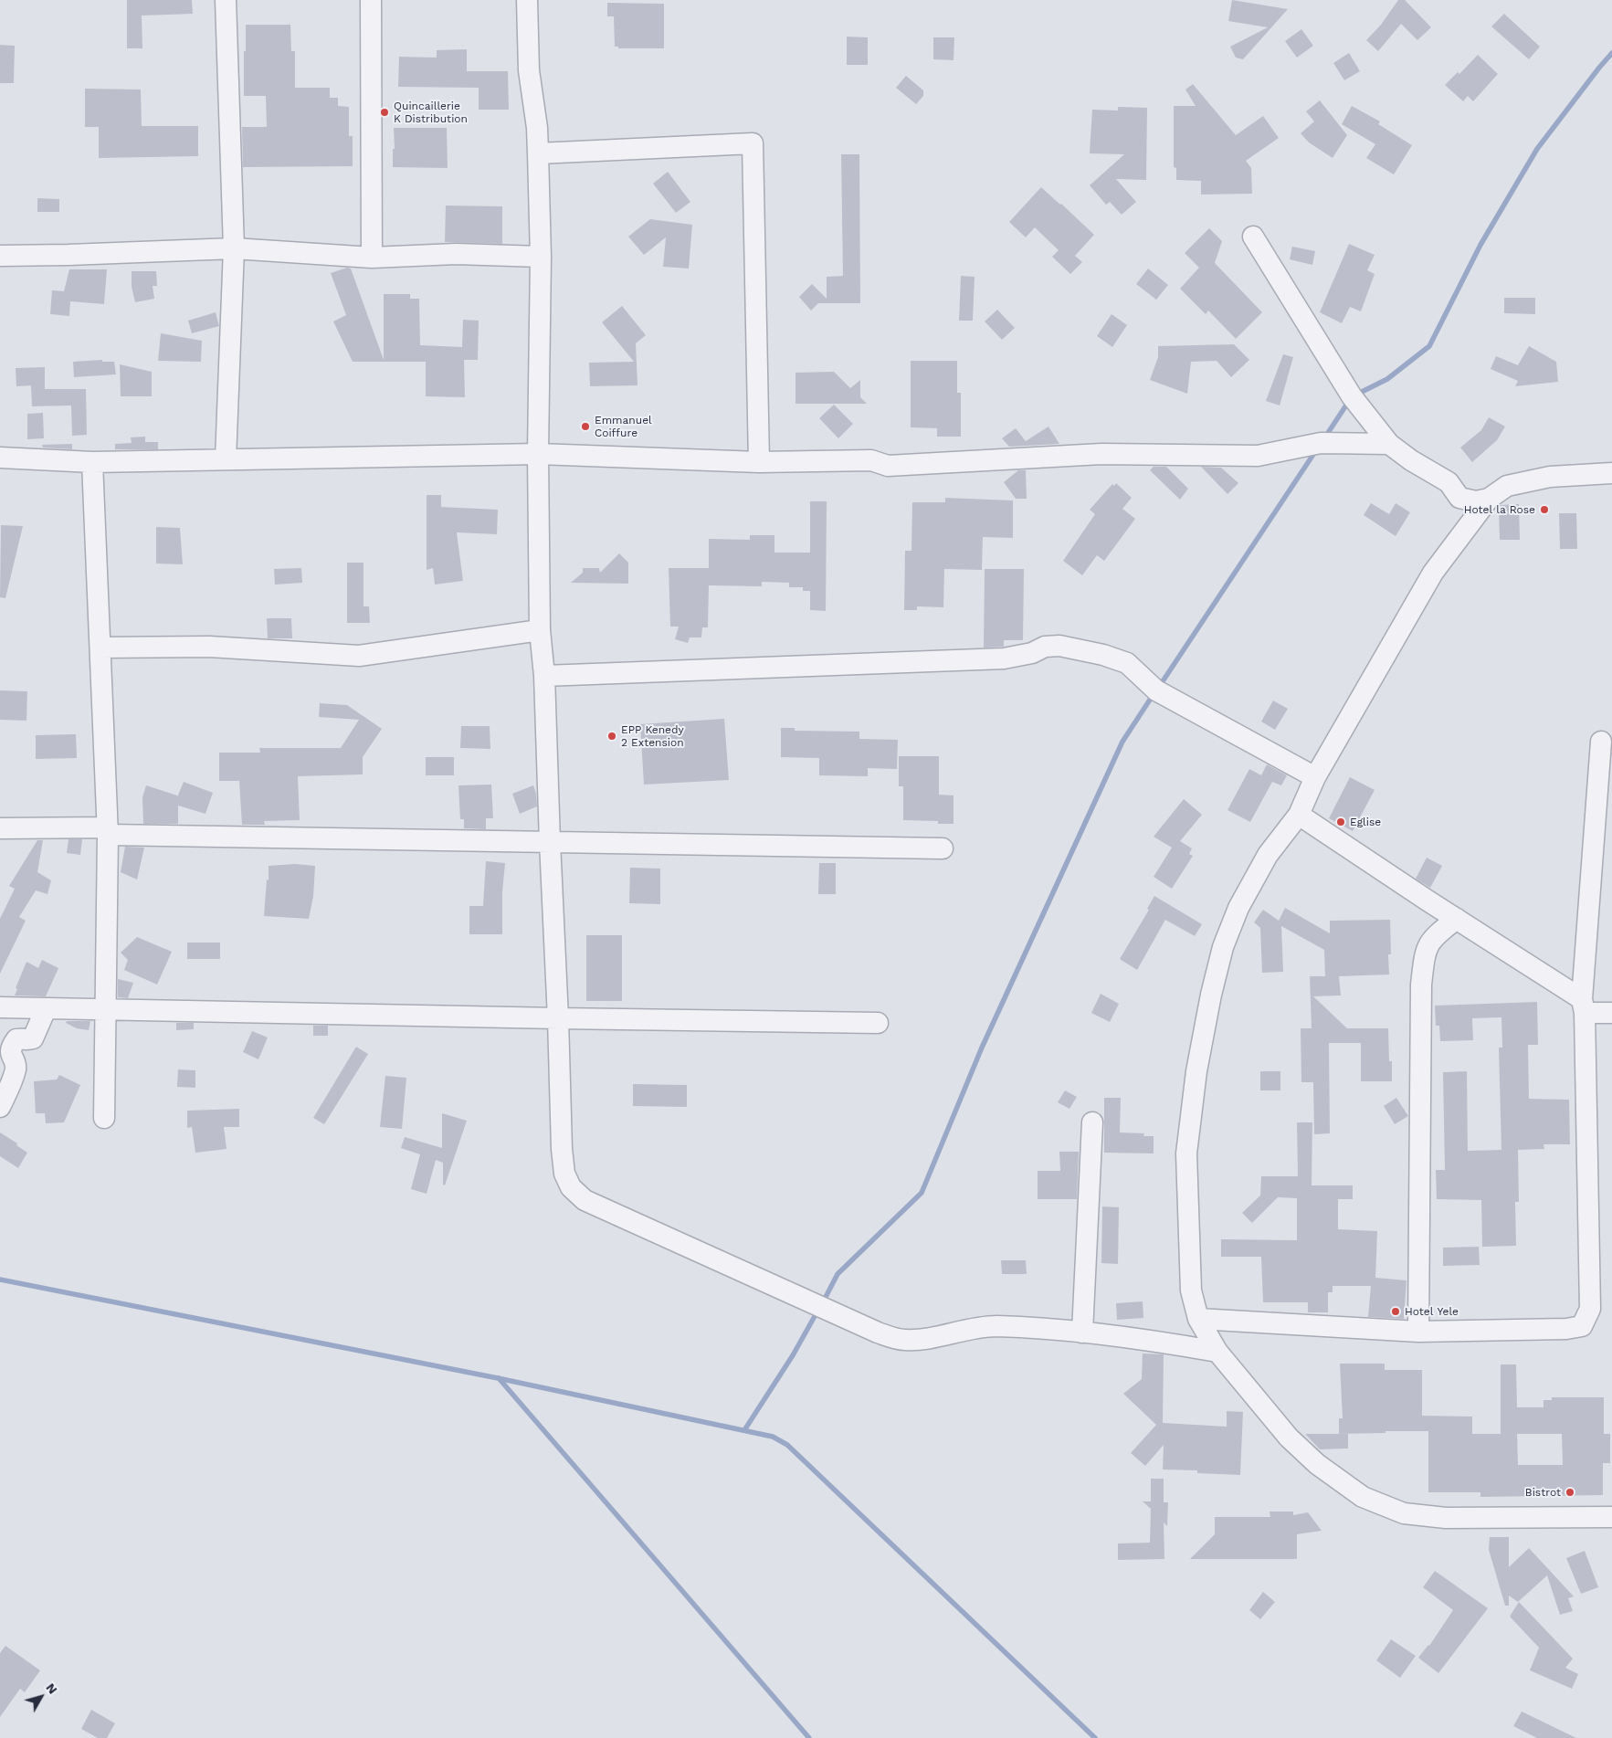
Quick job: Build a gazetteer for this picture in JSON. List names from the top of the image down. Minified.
{"places":["Quincaillerie K Distribution","Emmanuel Coiffure","Hotel la Rose","EPP Kenedy 2 Extension","Eglise","Hotel Yele","Bistrot"],"north":"top right"}
